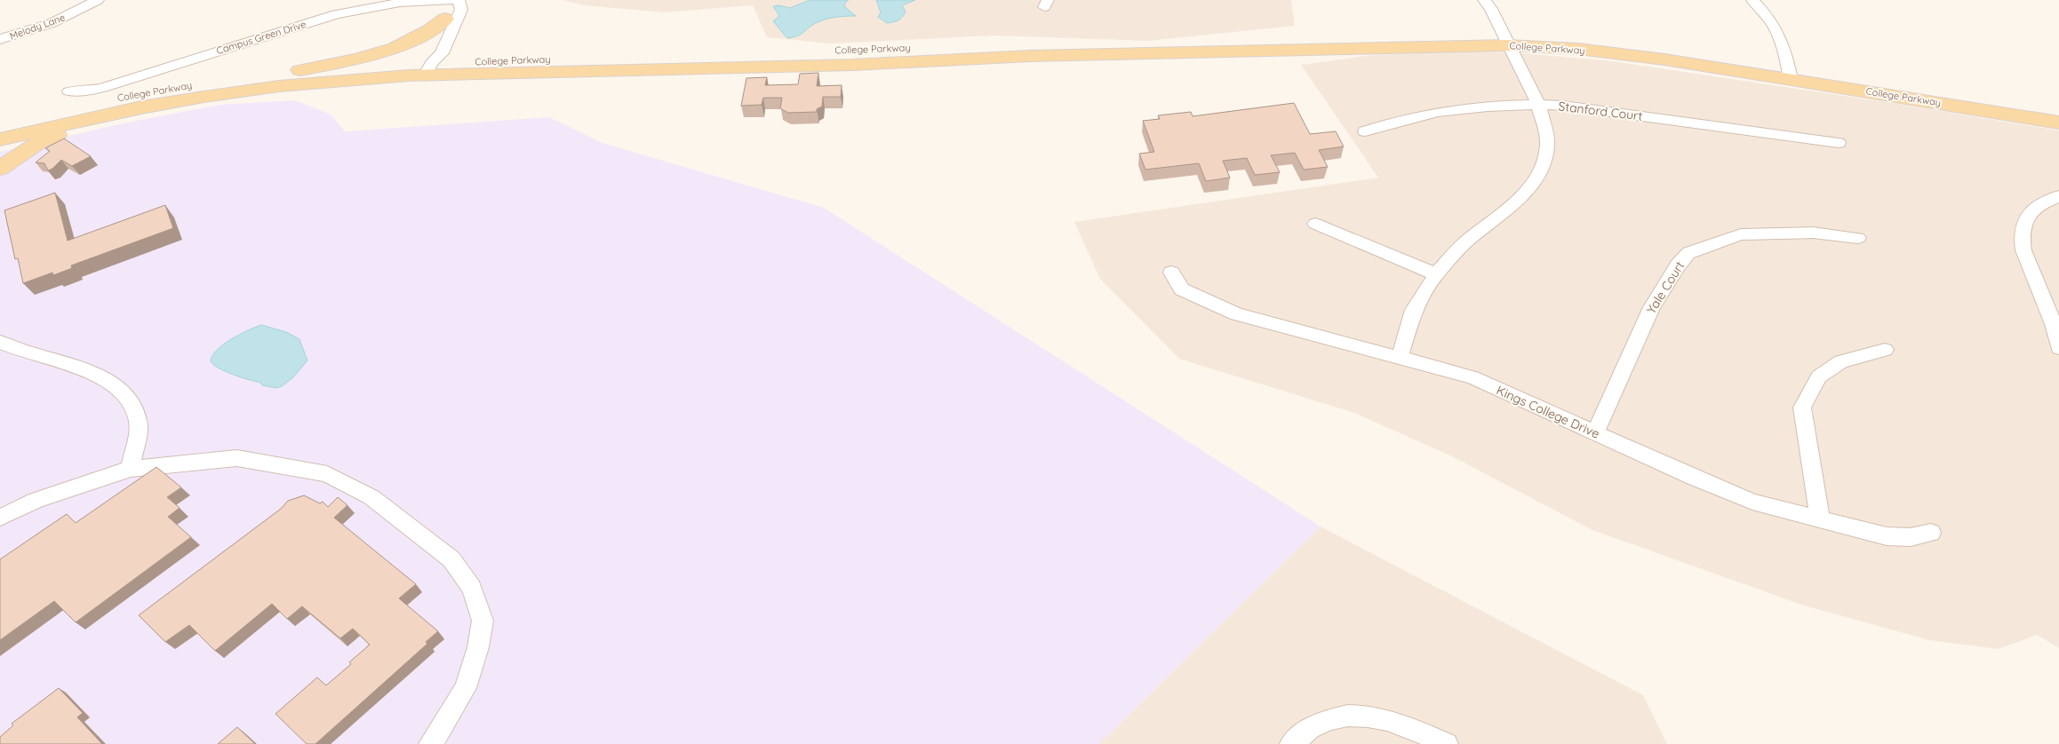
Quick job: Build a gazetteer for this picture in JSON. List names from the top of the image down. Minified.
{"streets":{"main road":["College Parkway"],"street":["Melody Lane","Campus Green Drive","Stanford Court","Yale Court","Kings College Drive"]},"crossings":[["Yale Court","Kings College Drive"]]}
